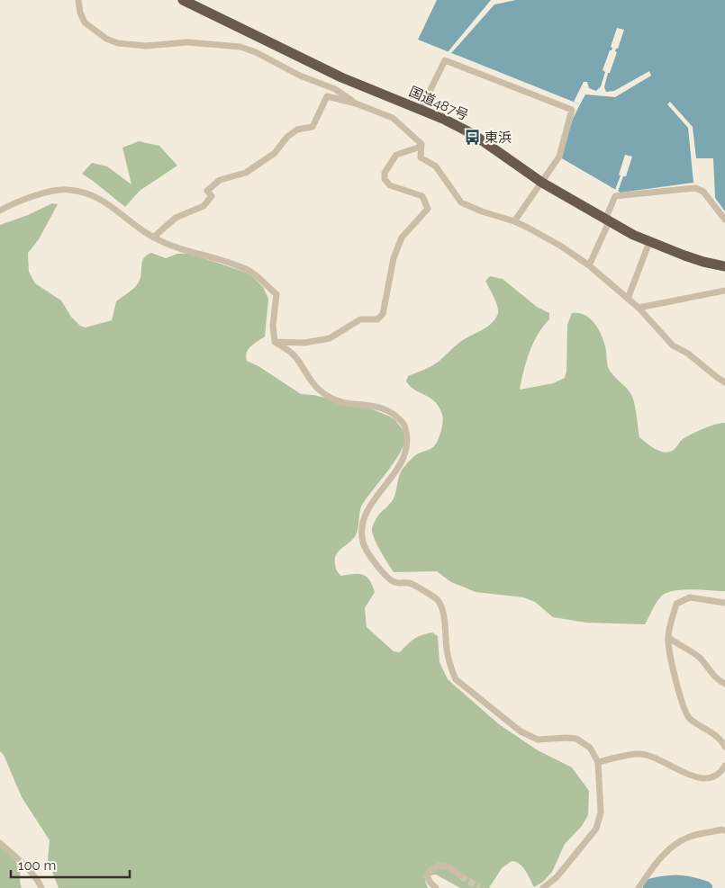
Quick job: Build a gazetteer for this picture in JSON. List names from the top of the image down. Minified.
{"streets":{"highway":["国道487号"]},"places":{"bus stop":["東浜"]},"scale_bar":"100 m"}
